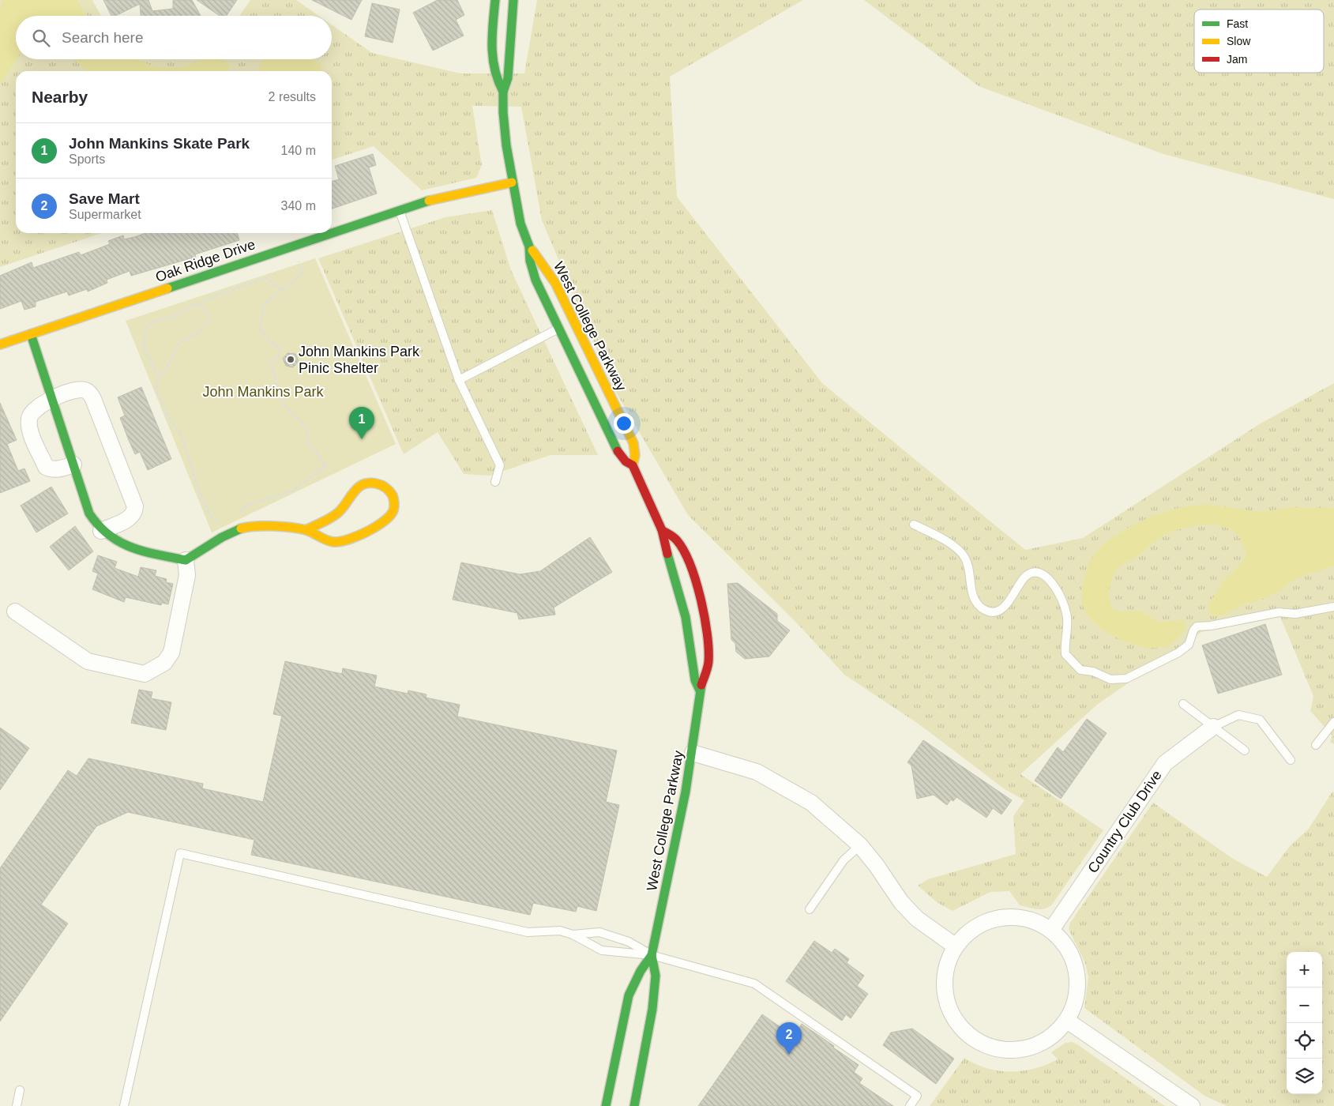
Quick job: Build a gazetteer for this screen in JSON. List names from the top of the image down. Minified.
{"streets":{"street":["Oak Ridge Drive","West College Parkway","Country Club Drive"]},"crossings":[["Oak Ridge Drive","West College Parkway"]],"parks":["John Mankins Park"],"places":["John Mankins Park Pinic Shelter"],"legend":["Fast","Slow","Jam"],"page":{"search":"Search here","heading":["Nearby","2 results"],"list":[{"mark":"1","name":"John Mankins Skate Park","note":"Sports","value":"140 m"},{"mark":"2","name":"Save Mart","note":"Supermarket","value":"340 m"}],"pins":["1","2"],"map_buttons":["+","−"]}}
